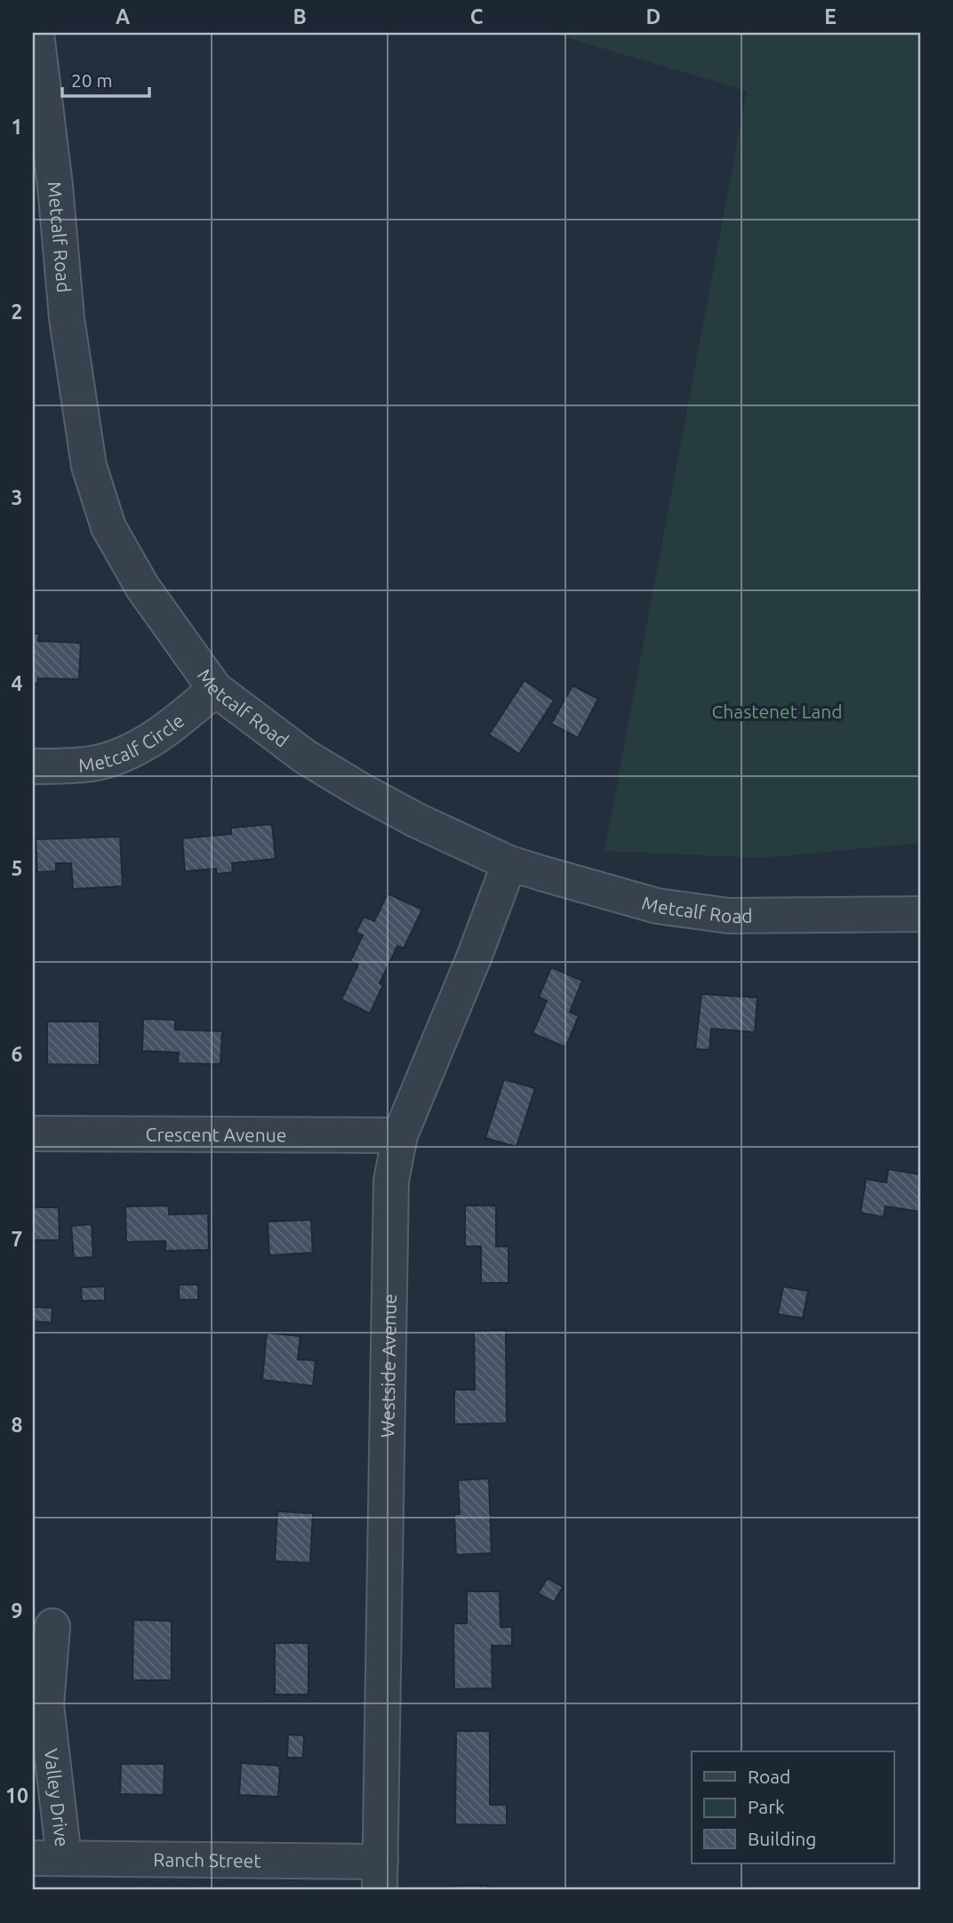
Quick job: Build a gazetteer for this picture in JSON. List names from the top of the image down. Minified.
{"streets":{"street":["Metcalf Road","Metcalf Circle","Crescent Avenue","Westside Avenue","Valley Drive","Ranch Street"]},"crossings":[["Metcalf Road","Metcalf Circle"],["Metcalf Road","Westside Avenue"],["Crescent Avenue","Westside Avenue"],["Westside Avenue","Ranch Street"],["Valley Drive","Ranch Street"]],"parks":["Chastenet Land"],"legend":["Road","Park","Building"],"scale_bar":"20 m","grid":{"columns":["A","B","C","D","E"],"rows":["1","2","3","4","5","6","7","8","9","10"]}}
